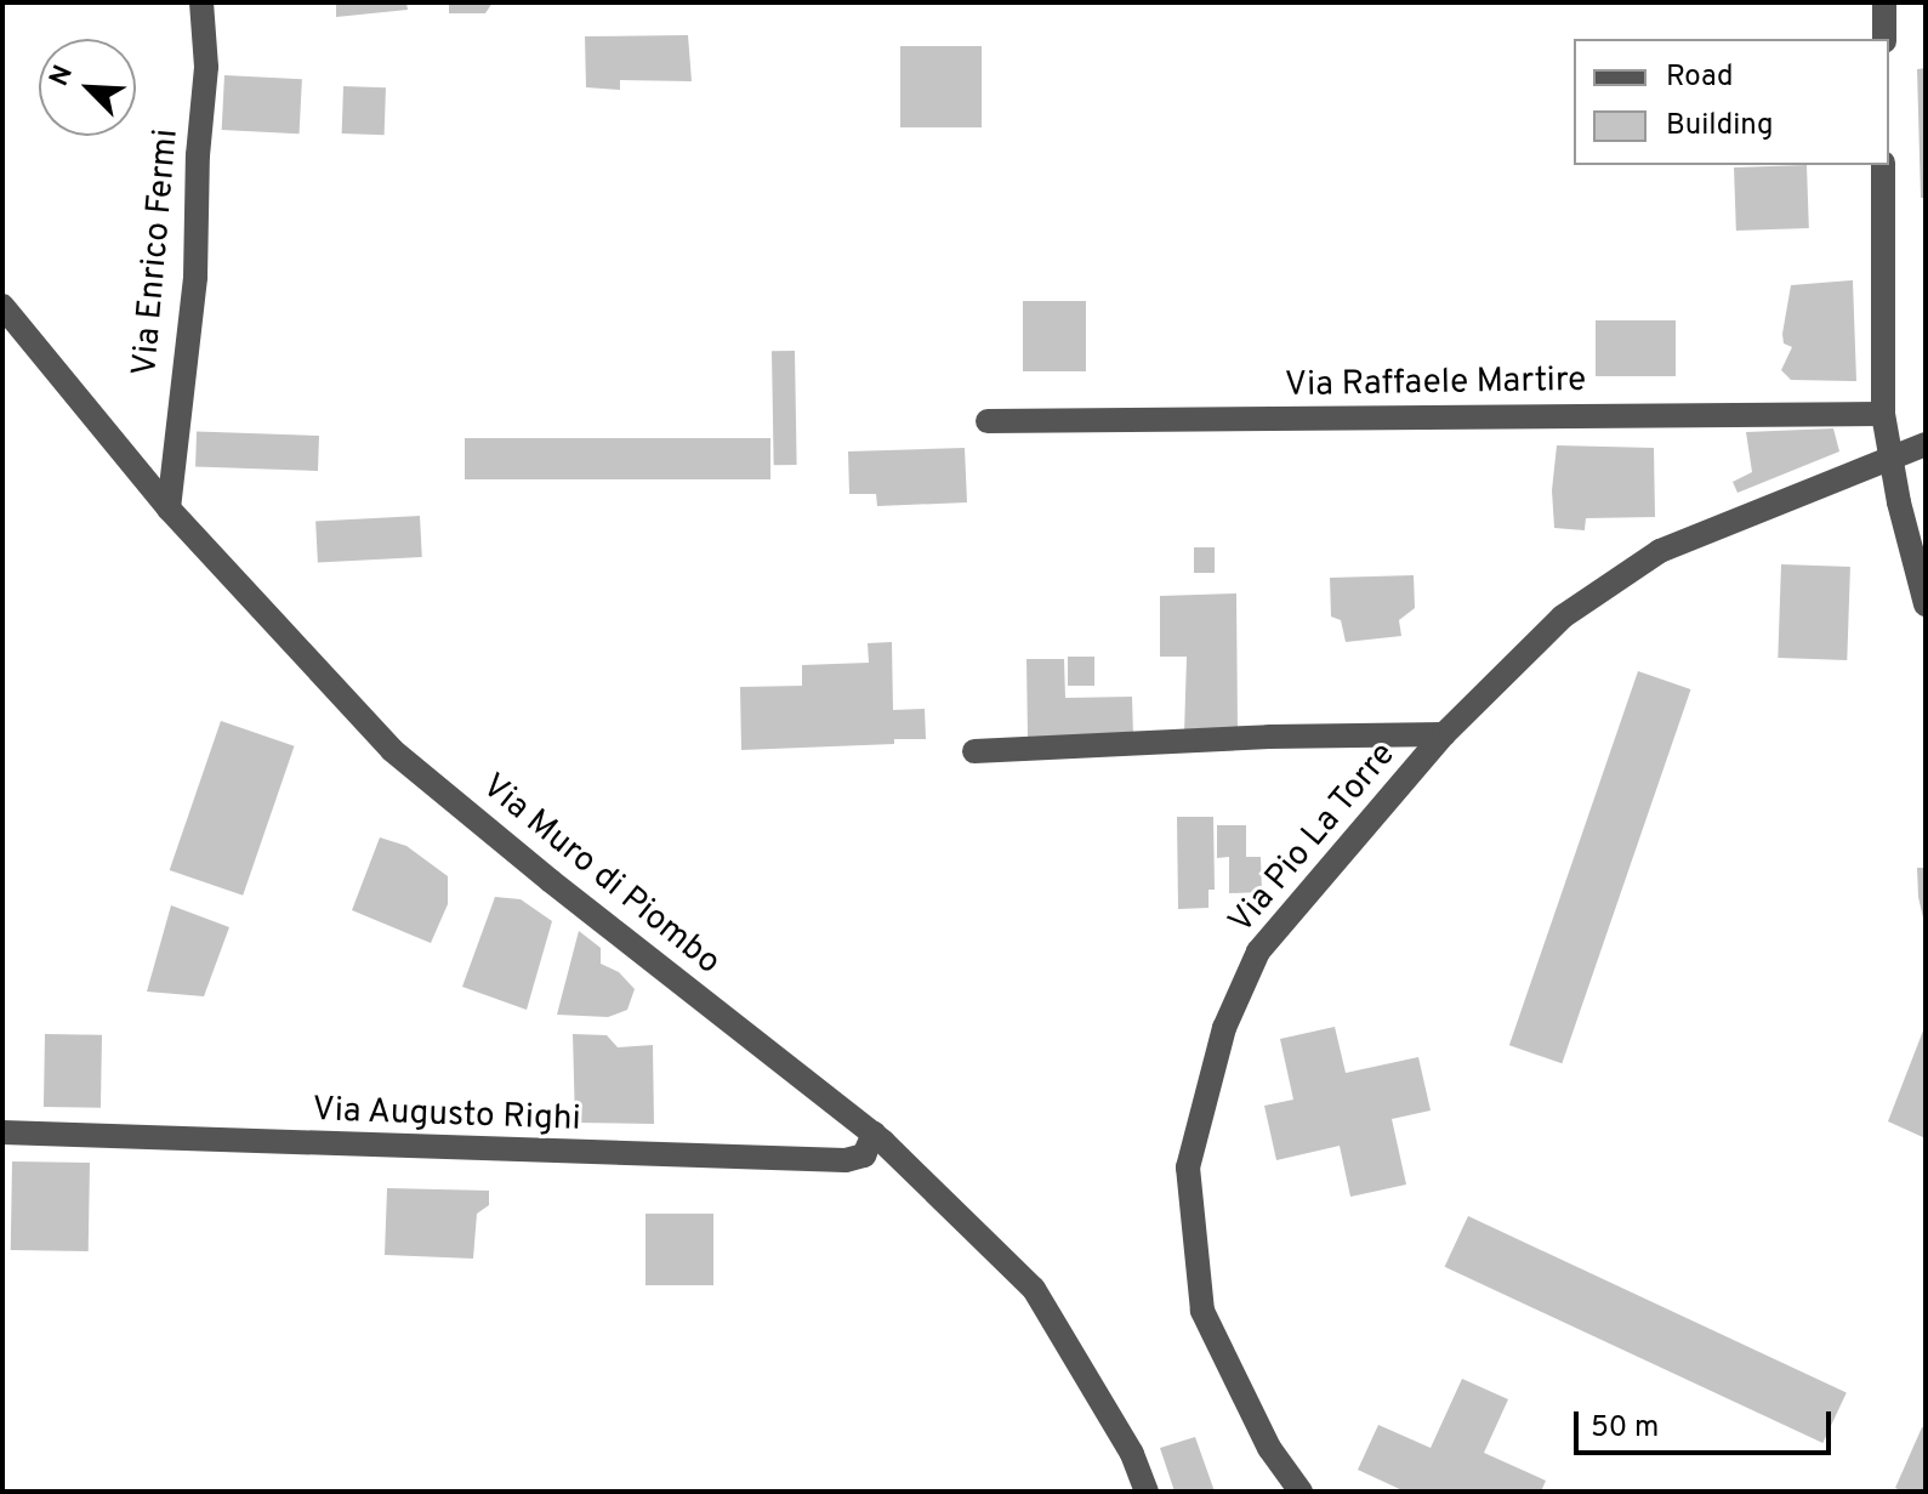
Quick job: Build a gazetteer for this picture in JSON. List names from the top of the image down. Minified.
{"streets":{"street":["Via Enrico Fermi","Via Raffaele Martire","Via Pio La Torre","Via Muro di Piombo","Via Augusto Righi"]},"crossings":[["Via Enrico Fermi","Via Muro di Piombo"],["Via Muro di Piombo","Via Augusto Righi"]],"legend":["Road","Building"],"scale_bar":"50 m","north":"top left"}
